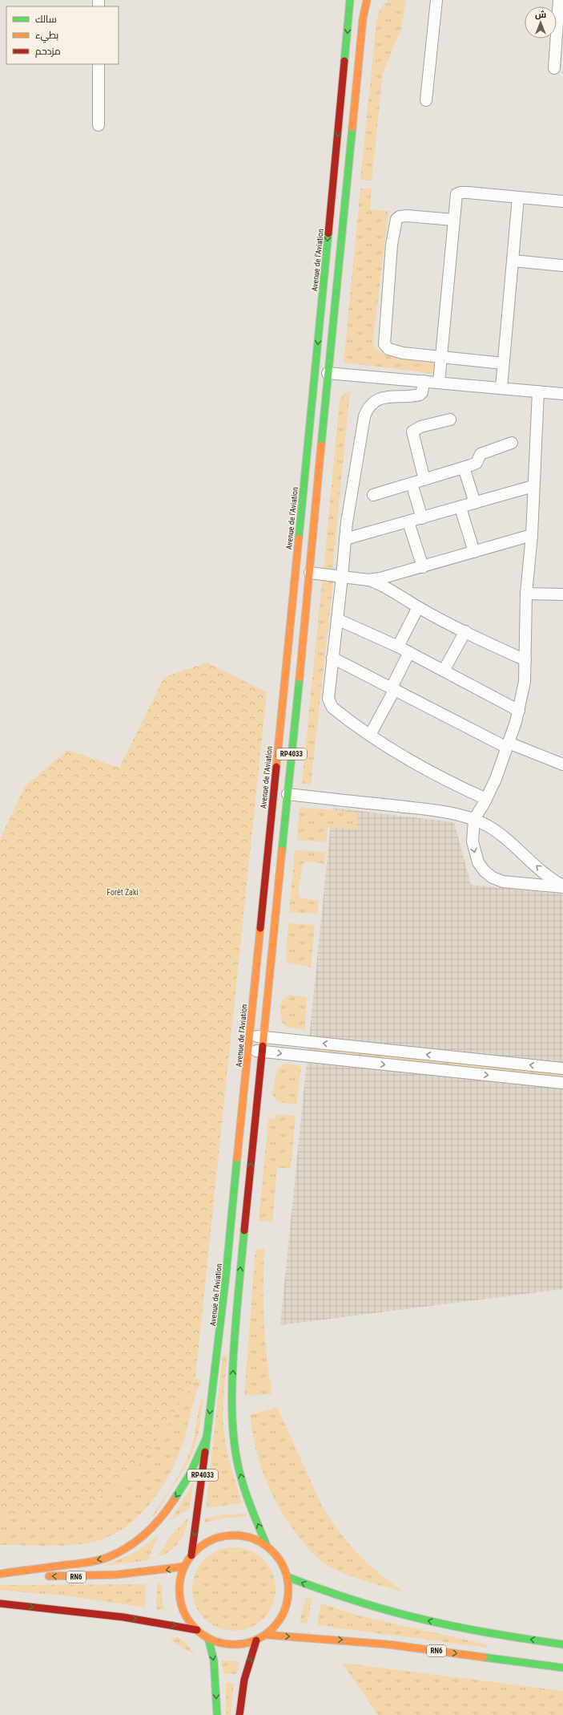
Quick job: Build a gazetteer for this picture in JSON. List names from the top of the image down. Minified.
{"streets":{"main road":["Avenue de l'Aviation","RP4033","RN6"]},"crossings":[["Avenue de l'Aviation","RP4033"],["Avenue de l'Aviation","RN6"],["RP4033","RN6"]],"parks":["Forêt Zaki"],"legend":["سالك","بطيء","مزدحم"],"north":"top"}
